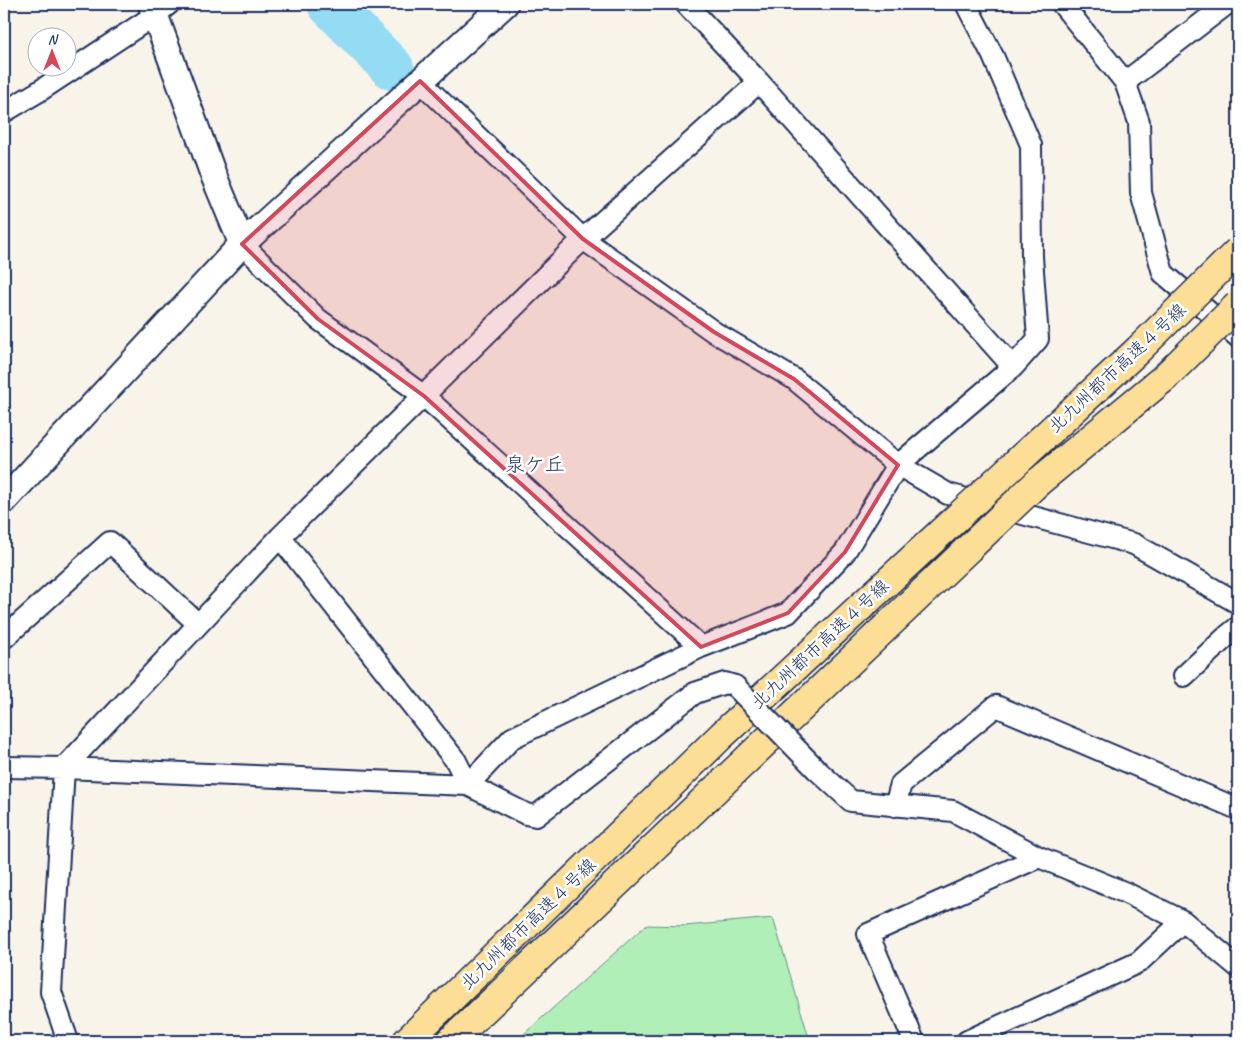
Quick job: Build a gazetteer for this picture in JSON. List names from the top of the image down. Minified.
{"streets":{"highway":["北九州都市高速４号線"]},"districts":["泉ケ丘"],"north":"top"}
